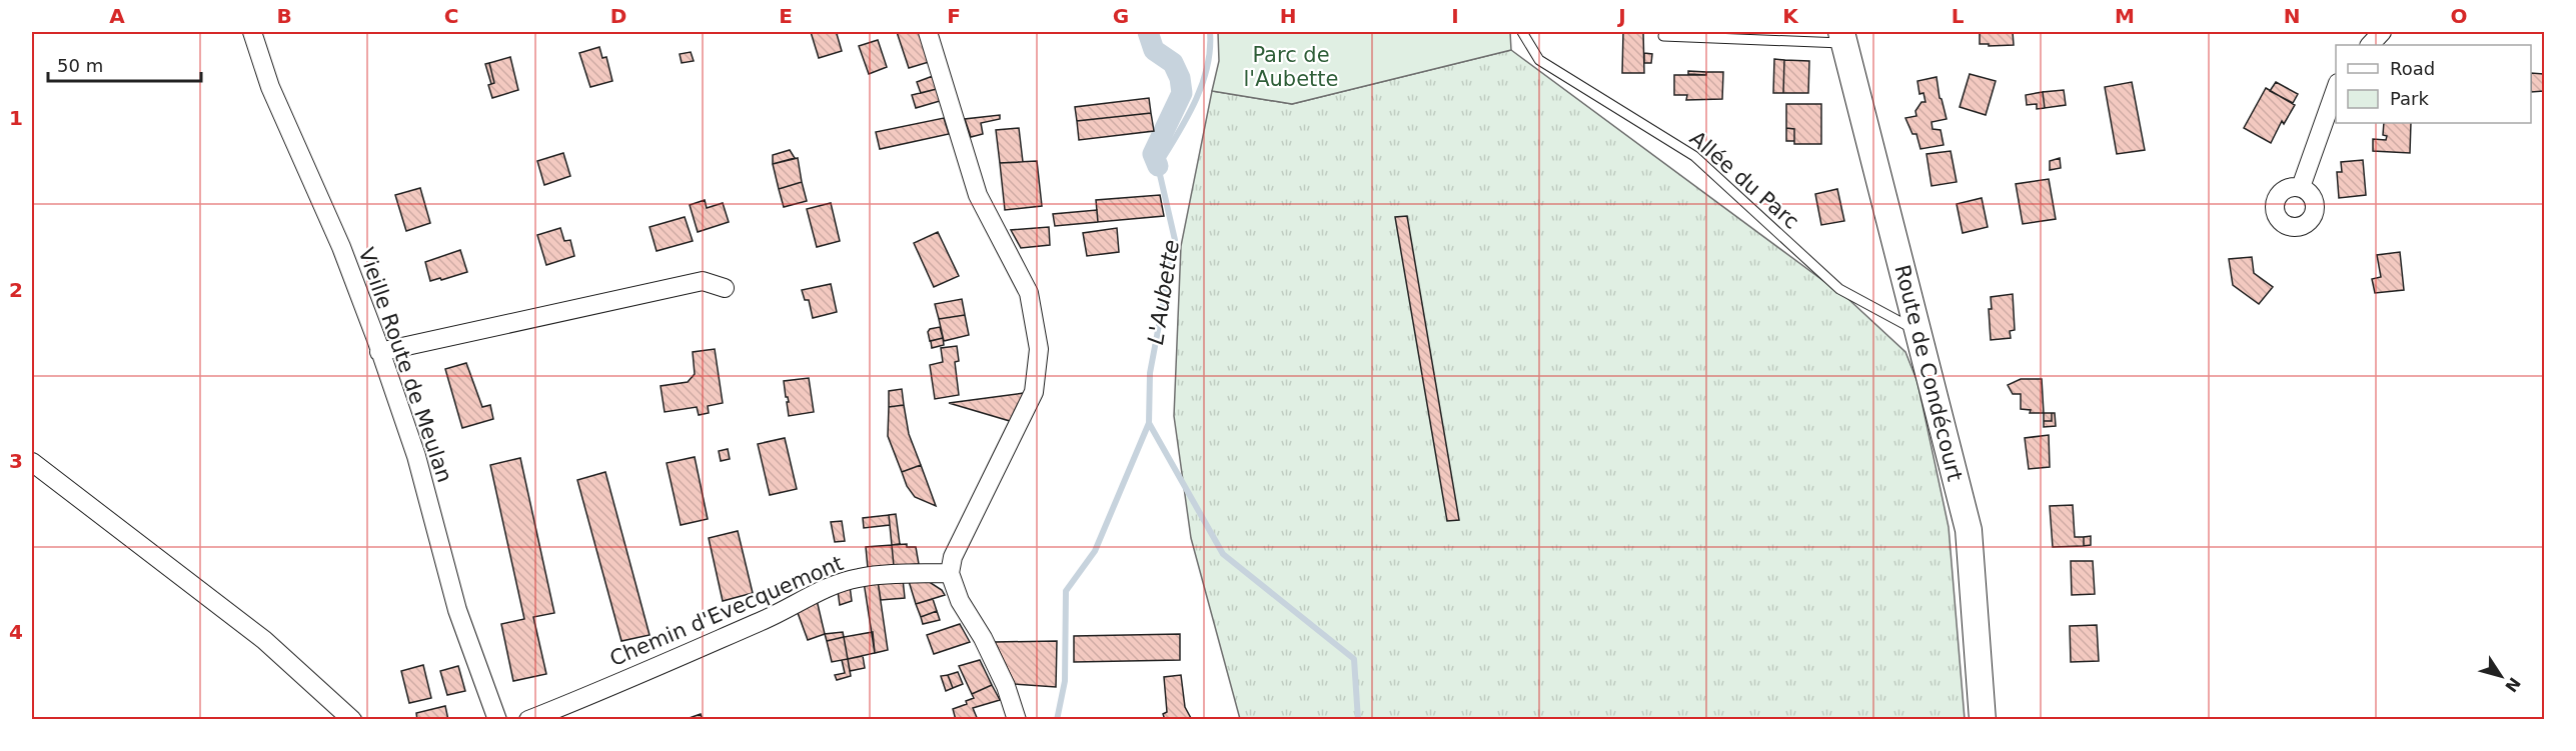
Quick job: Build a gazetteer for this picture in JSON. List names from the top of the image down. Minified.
{"streets":{"street":["Vieille Route de Meulan","Route de Condécourt","Chemin d'Evecquemont"],"lane":["Allée du Parc"]},"crossings":[["Allée du Parc","Route de Condécourt"]],"water":["L'Aubette"],"parks":["Parc de l'Aubette"],"legend":["Road","Park"],"scale_bar":"50 m","north":"bottom right","grid":{"columns":["A","B","C","D","E","F","G","H","I","J","K","L","M","N","O"],"rows":["1","2","3","4"]}}
